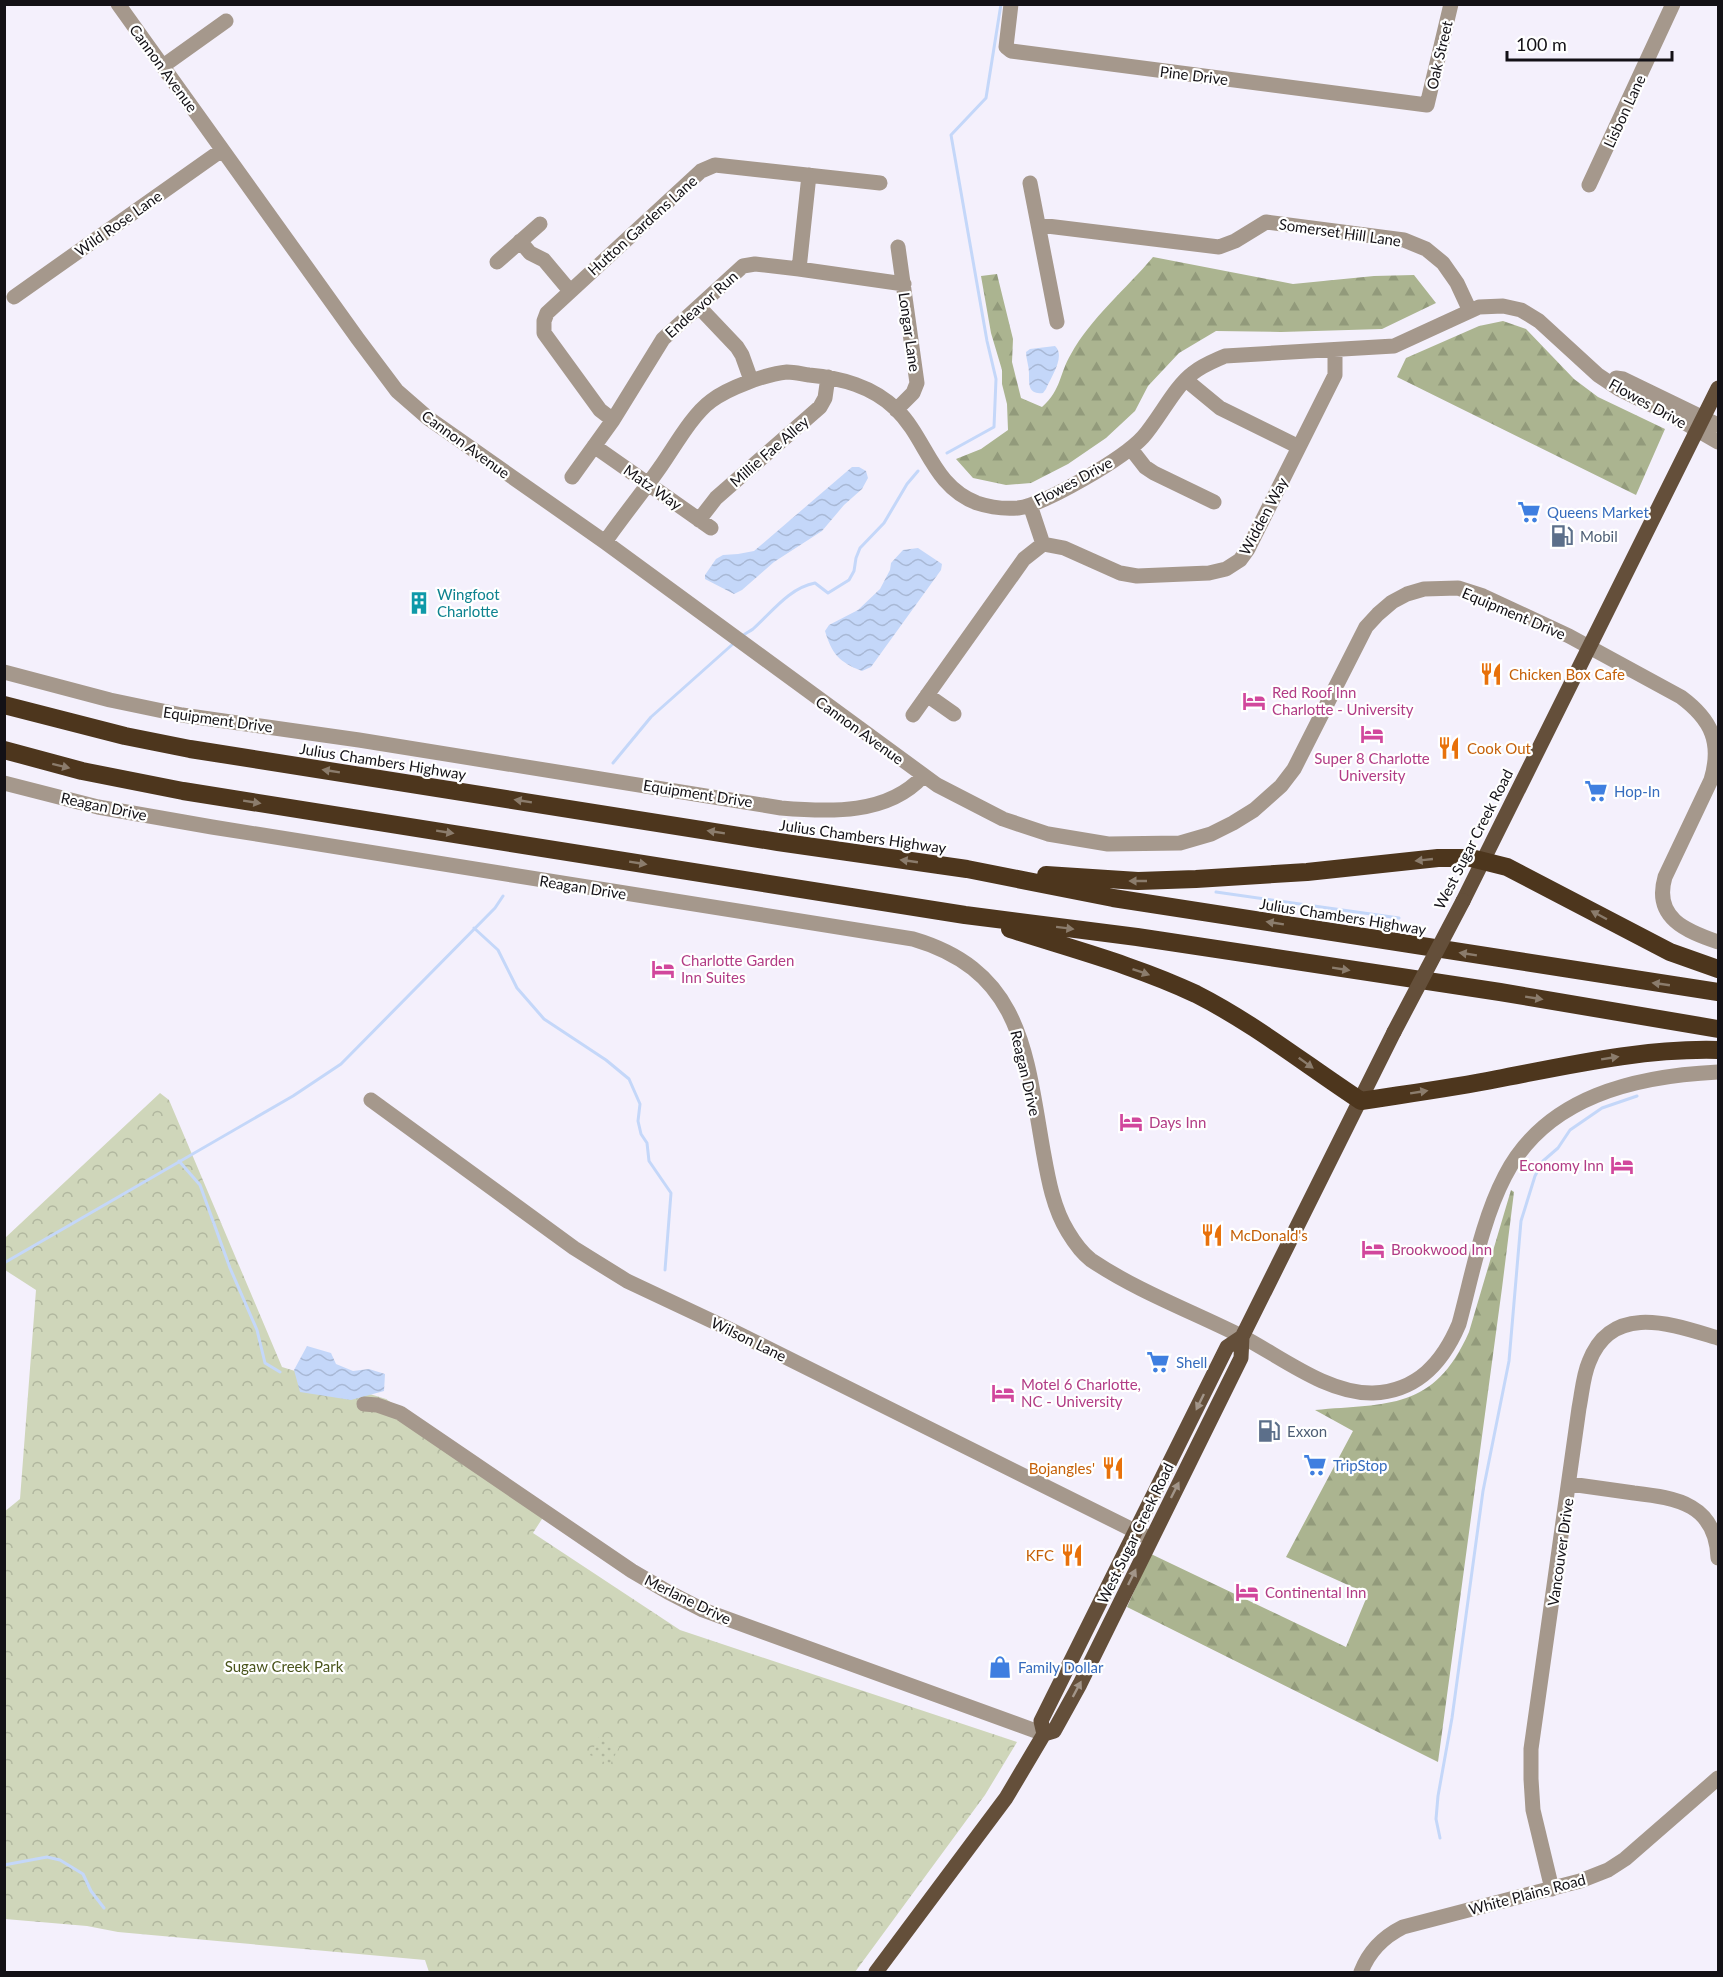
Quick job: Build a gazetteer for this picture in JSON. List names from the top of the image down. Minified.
{"streets":{"highway":["Julius Chambers Highway"],"main road":["West Sugar Creek Road"],"street":["Oak Street","Cannon Avenue","Pine Drive","Lisbon Lane","Wild Rose Lane","Hutton Gardens Lane","Somerset Hill Lane","Endeavor Run","Longar Lane","Flowes Drive","Millie Fae Alley","Matz Way","Widden Way","Equipment Drive","Reagan Drive","Wilson Lane","Vancouver Drive","Merlane Drive","White Plains Road"]},"crossings":[["Oak Street","Pine Drive"],["Cannon Avenue","Wild Rose Lane"],["Cannon Avenue","Flowes Drive"],["Cannon Avenue","Equipment Drive"],["Hutton Gardens Lane","Endeavor Run"],["Somerset Hill Lane","Flowes Drive"],["Endeavor Run","Longar Lane"],["Endeavor Run","Matz Way"],["Longar Lane","Flowes Drive"],["Flowes Drive","Millie Fae Alley"],["Flowes Drive","Matz Way"],["Flowes Drive","Widden Way"],["Flowes Drive","West Sugar Creek Road"],["Millie Fae Alley","Matz Way"],["Equipment Drive","West Sugar Creek Road"],["Reagan Drive","West Sugar Creek Road"],["West Sugar Creek Road","Wilson Lane"],["West Sugar Creek Road","Merlane Drive"],["Vancouver Drive","White Plains Road"]],"parks":["Sugaw Creek Park"],"places":{"supermarket":["Queens Market","Hop-In","Shell","TripStop"],"fuel station":["Mobil","Exxon"],"building":["Wingfoot Charlotte"],"restaurant":["Chicken Box Cafe","Cook Out","McDonald's","Bojangles'","KFC"],"hotel":["Red Roof Inn Charlotte - University","Super 8 Charlotte University","Charlotte Garden Inn Suites","Days Inn","Economy Inn","Brookwood Inn","Motel 6 Charlotte, NC - University","Continental Inn"],"shop":["Family Dollar"]},"scale_bar":"100 m"}
